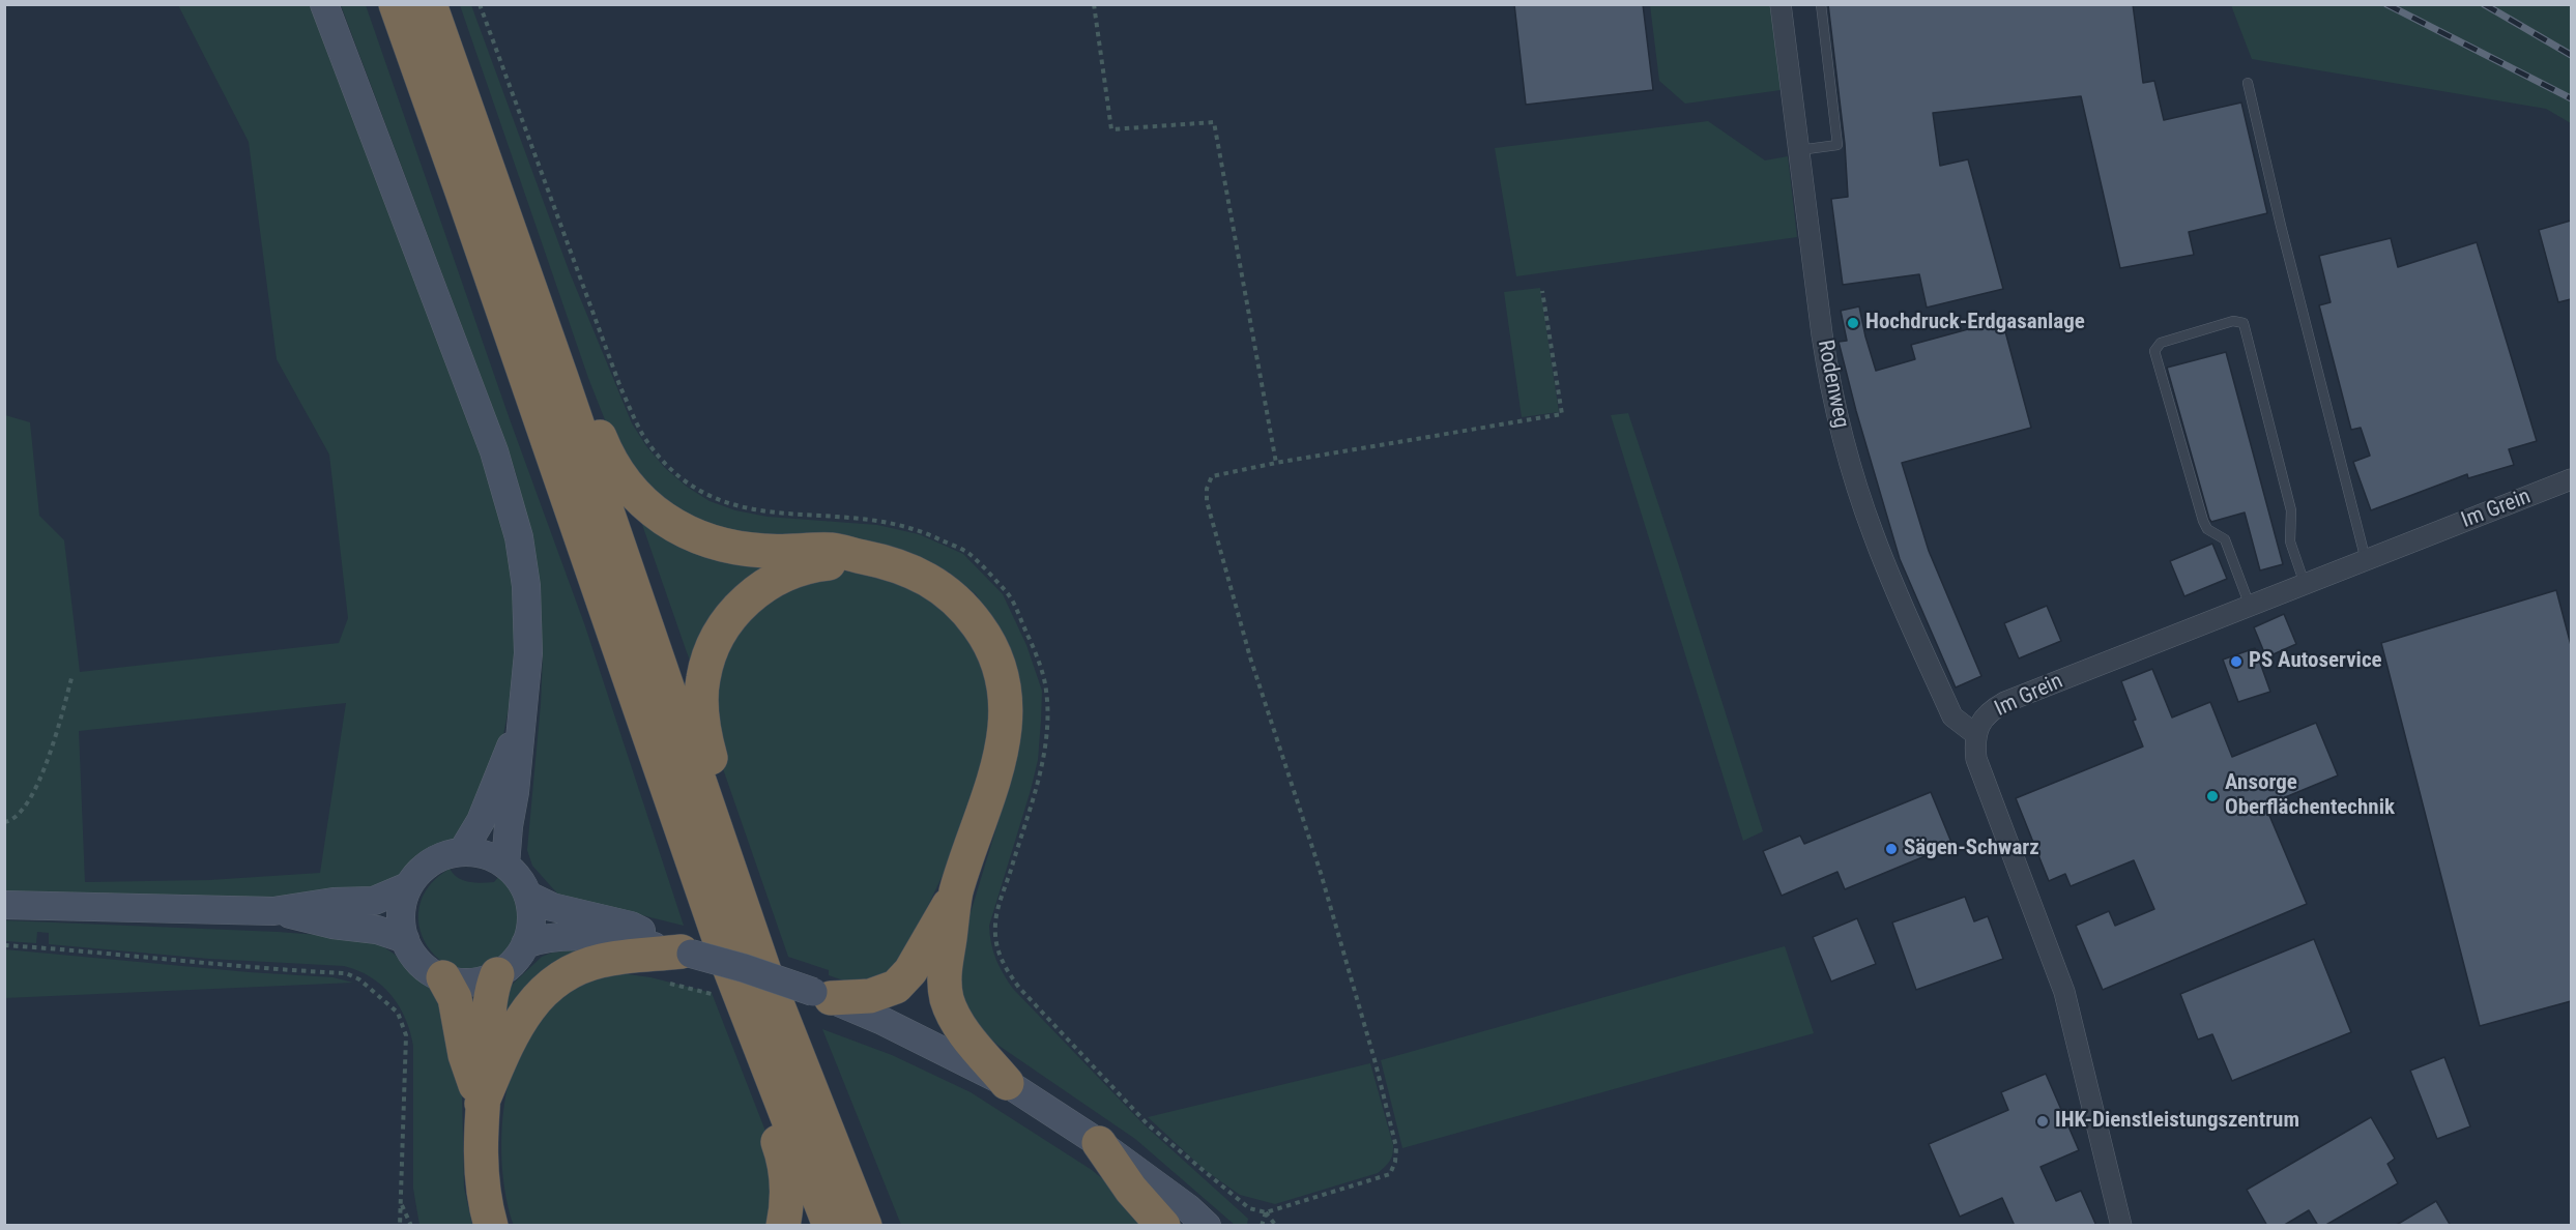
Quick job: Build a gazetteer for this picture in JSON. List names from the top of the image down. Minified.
{"streets":{"street":["Rodenweg","Im Grein"]},"crossings":[["Rodenweg","Im Grein"]],"places":["Hochdruck-Erdgasanlage","PS Autoservice","Ansorge Oberflächentechnik","Sägen-Schwarz","IHK-Dienstleistungszentrum"]}
